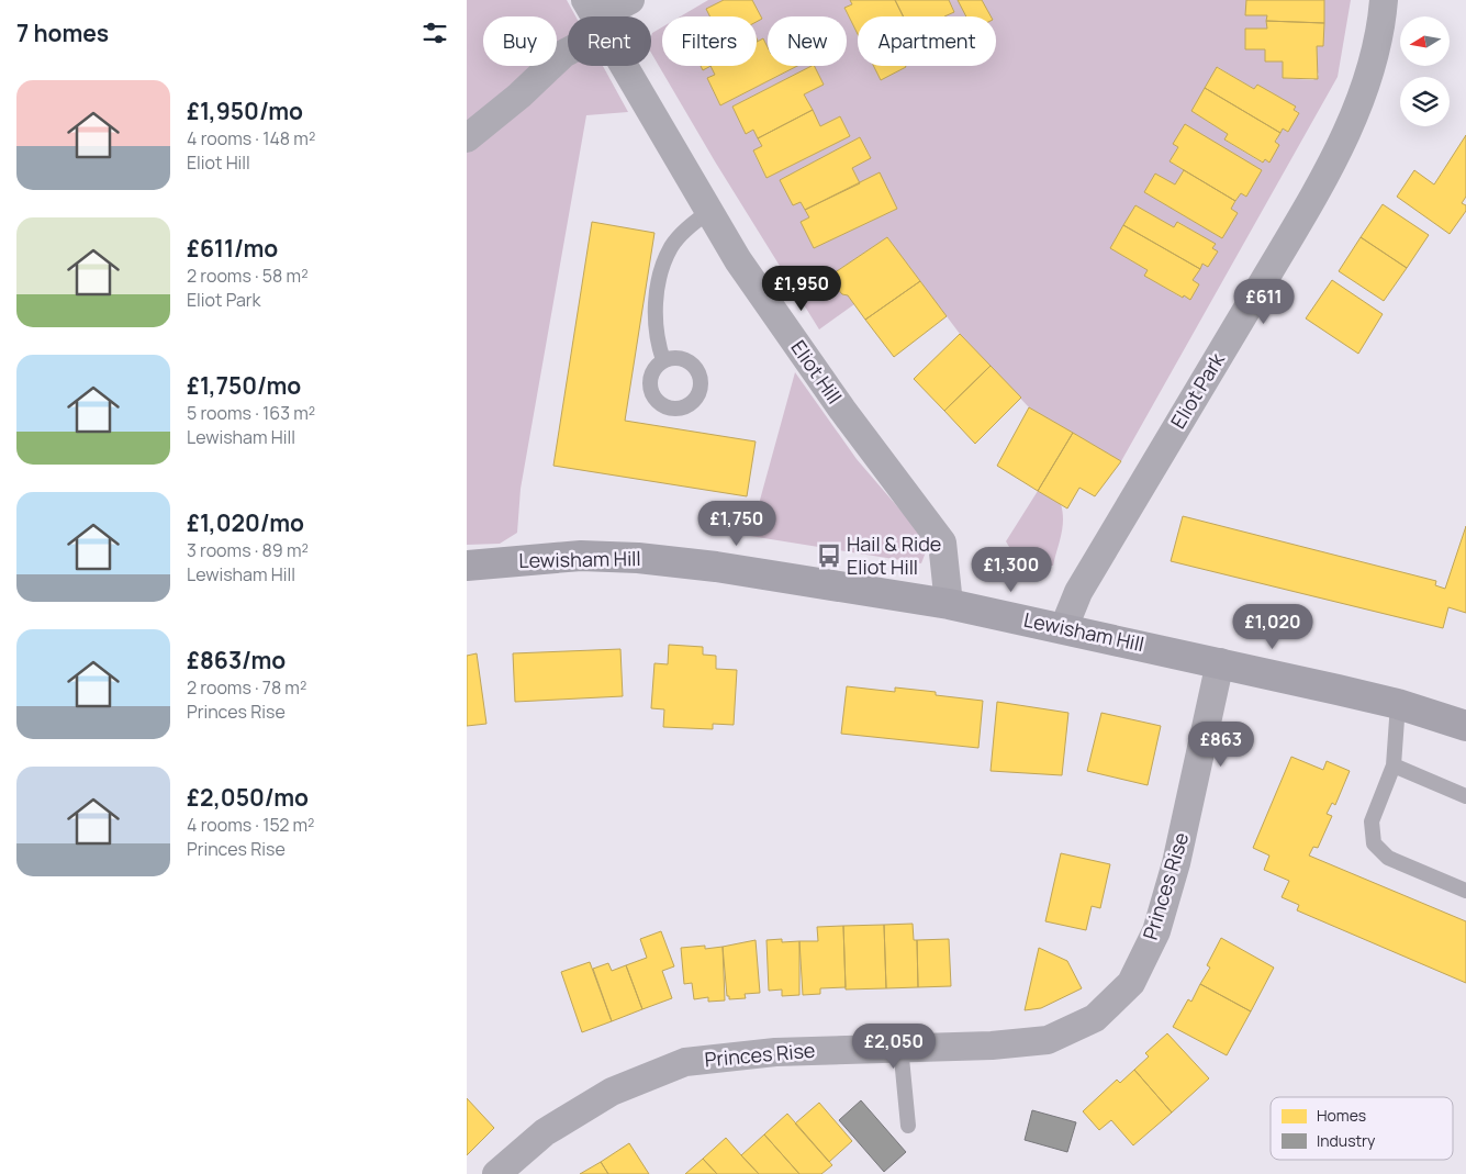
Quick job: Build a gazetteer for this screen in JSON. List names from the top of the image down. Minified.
{"streets":{"street":["Eliot Hill","Eliot Park","Lewisham Hill","Princes Rise"]},"crossings":[["Eliot Hill","Lewisham Hill"],["Eliot Park","Lewisham Hill"],["Lewisham Hill","Princes Rise"]],"places":{"bus stop":["Hail & Ride Eliot Hill"]},"legend":["Homes","Industry"],"north":"left","page":{"heading":"7 homes","chip":["Buy","Rent","Filters","New","Apartment"],"list":[{"name":"£1,950/mo","note":"4 rooms · 148 m² · Eliot Hill"},{"name":"£611/mo","note":"2 rooms · 58 m² · Eliot Park"},{"name":"£1,750/mo","note":"5 rooms · 163 m² · Lewisham Hill"},{"name":"£1,020/mo","note":"3 rooms · 89 m² · Lewisham Hill"},{"name":"£863/mo","note":"2 rooms · 78 m² · Princes Rise"},{"name":"£2,050/mo","note":"4 rooms · 152 m² · Princes Rise"}],"price":["£1,950","£611","£1,750","£1,300","£1,020","£863","£2,050"]}}
